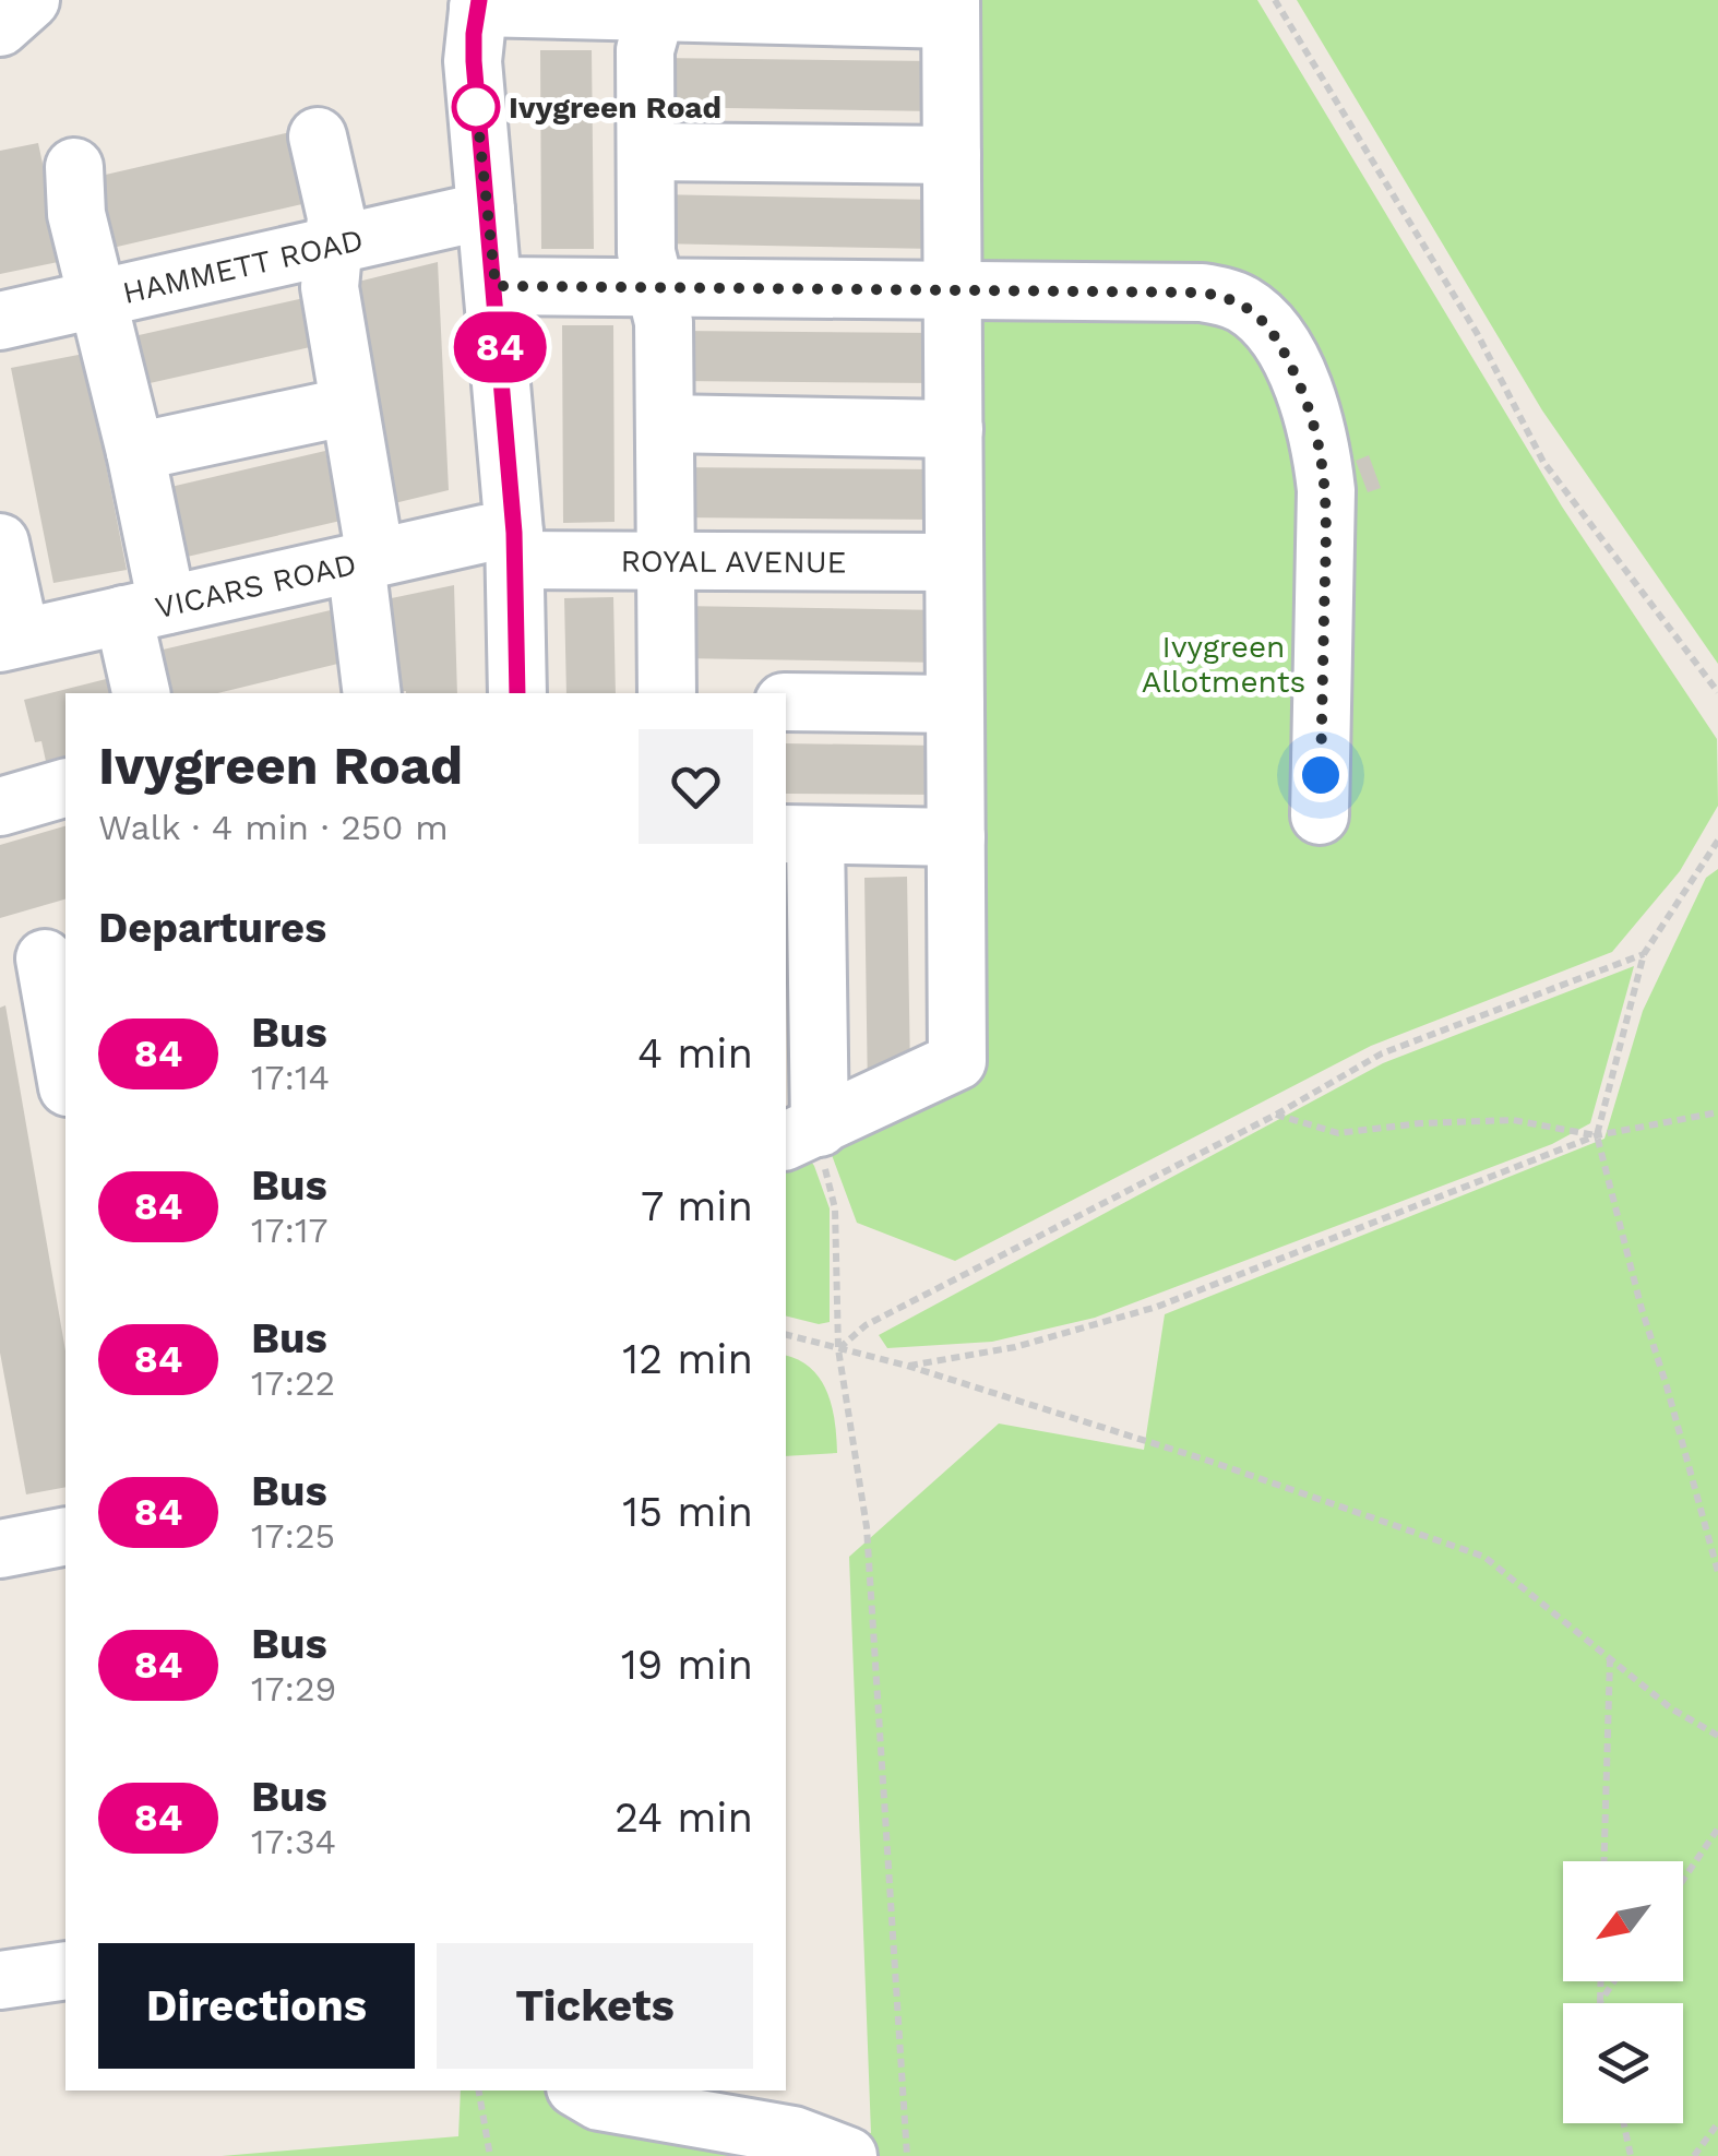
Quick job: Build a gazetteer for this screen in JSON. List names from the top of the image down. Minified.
{"streets":{"street":["HAMMETT ROAD","ROYAL AVENUE","VICARS ROAD"]},"crossings":[["ROYAL AVENUE","VICARS ROAD"]],"parks":["Ivygreen Allotments"],"places":["Ivygreen Road"],"lines":["bus line 84"],"north":"bottom left","page":{"on_map":"84","heading":[["Ivygreen Road","Walk · 4 min · 250 m"],"Departures"],"list":[{"mark":"84","name":"Bus","note":"17:14","value":"4 min"},{"mark":"84","name":"Bus","note":"17:17","value":"7 min"},{"mark":"84","name":"Bus","note":"17:22","value":"12 min"},{"mark":"84","name":"Bus","note":"17:25","value":"15 min"},{"mark":"84","name":"Bus","note":"17:29","value":"19 min"},{"mark":"84","name":"Bus","note":"17:34","value":"24 min"}],"buttons":["Directions","Tickets"]}}
